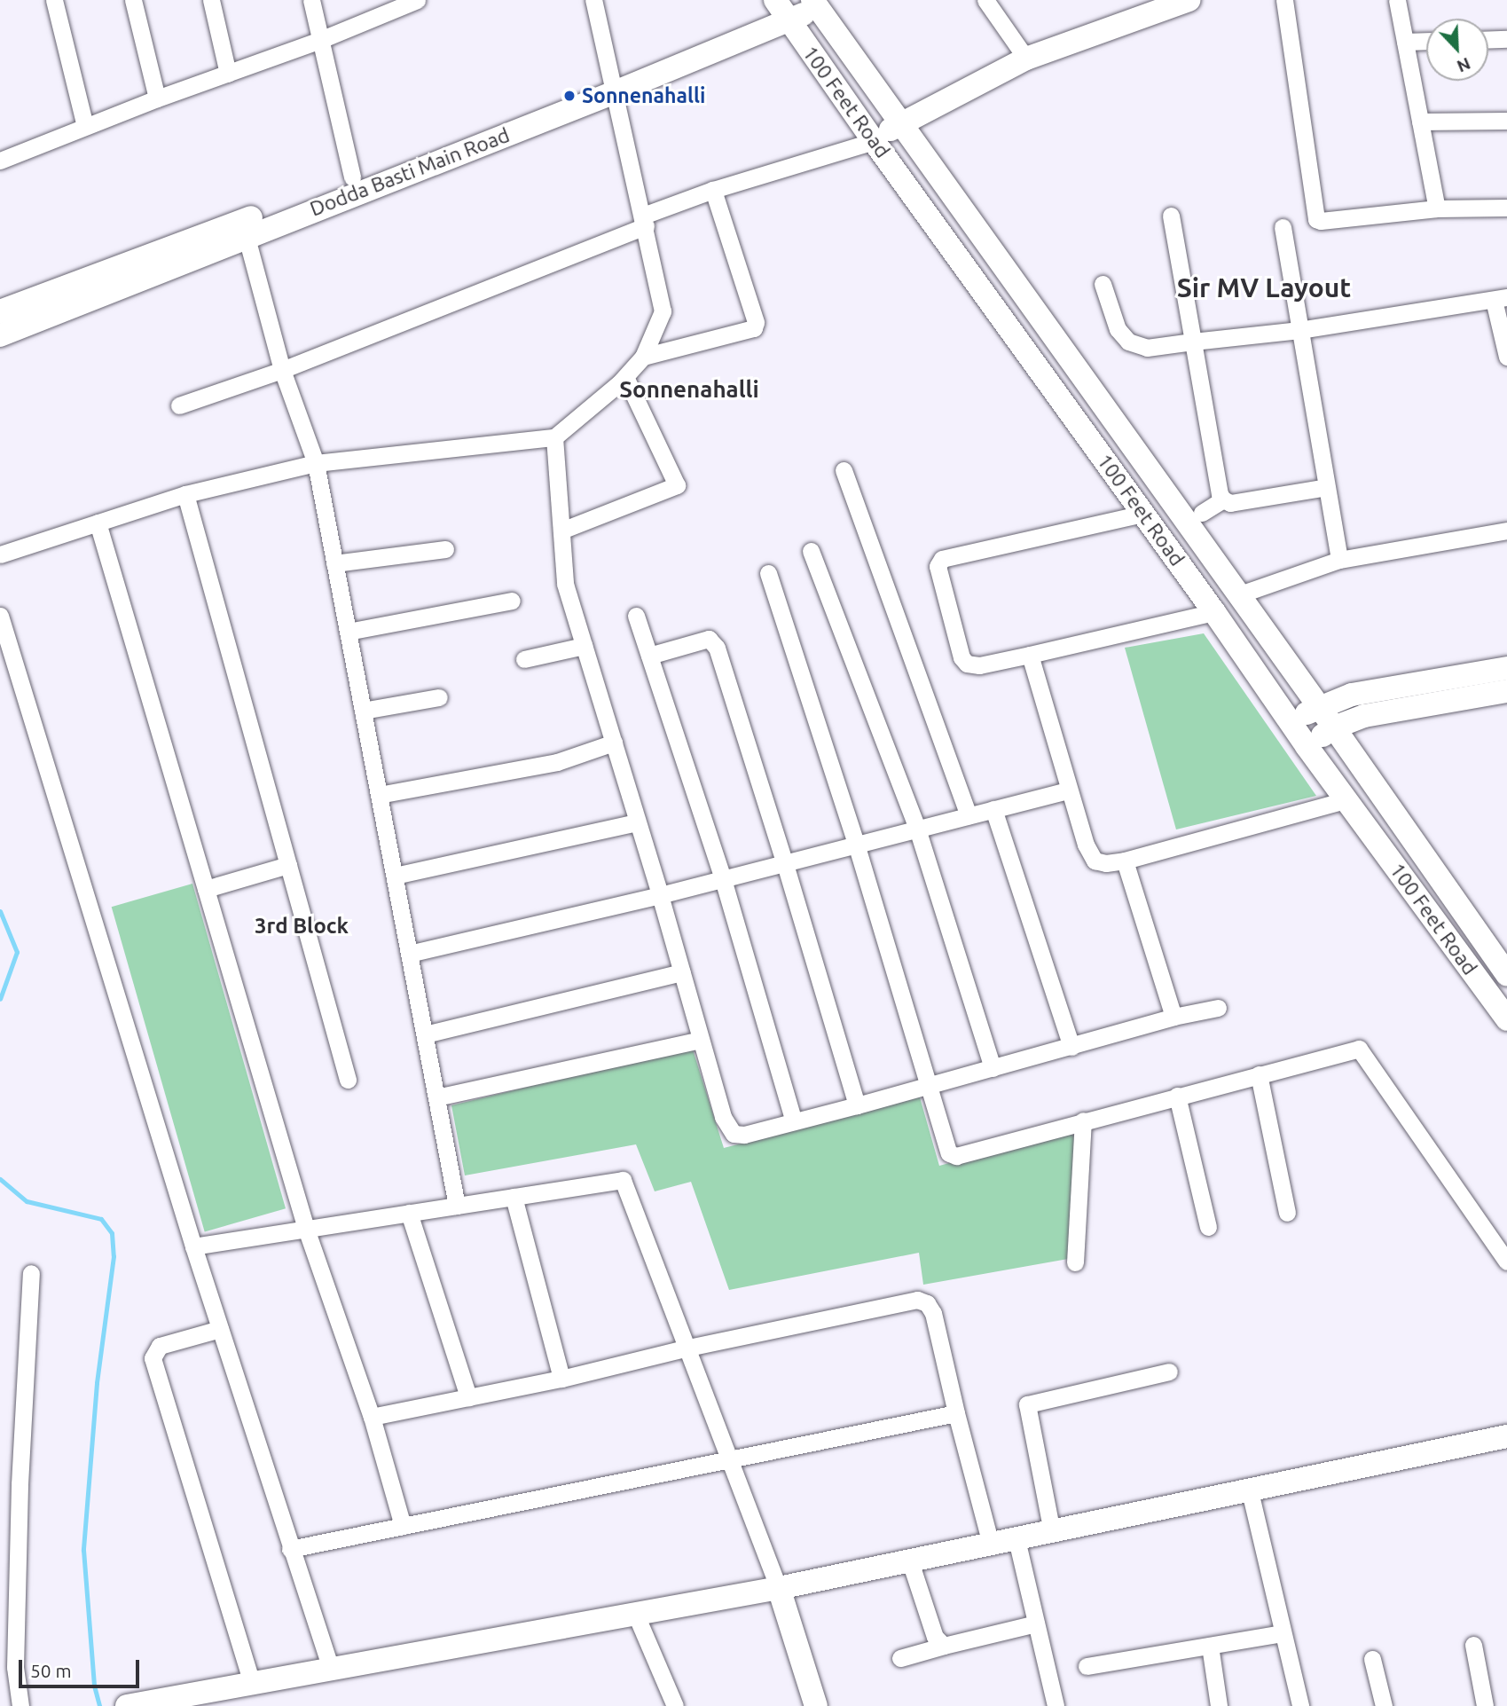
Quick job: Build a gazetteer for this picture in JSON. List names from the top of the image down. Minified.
{"streets":{"street":["100 Feet Road","Dodda Basti Main Road"]},"crossings":[["100 Feet Road","Dodda Basti Main Road"]],"districts":["Sir MV Layout","Sonnenahalli","3rd Block"],"places":["Sonnenahalli"],"scale_bar":"50 m","north":"bottom right"}
